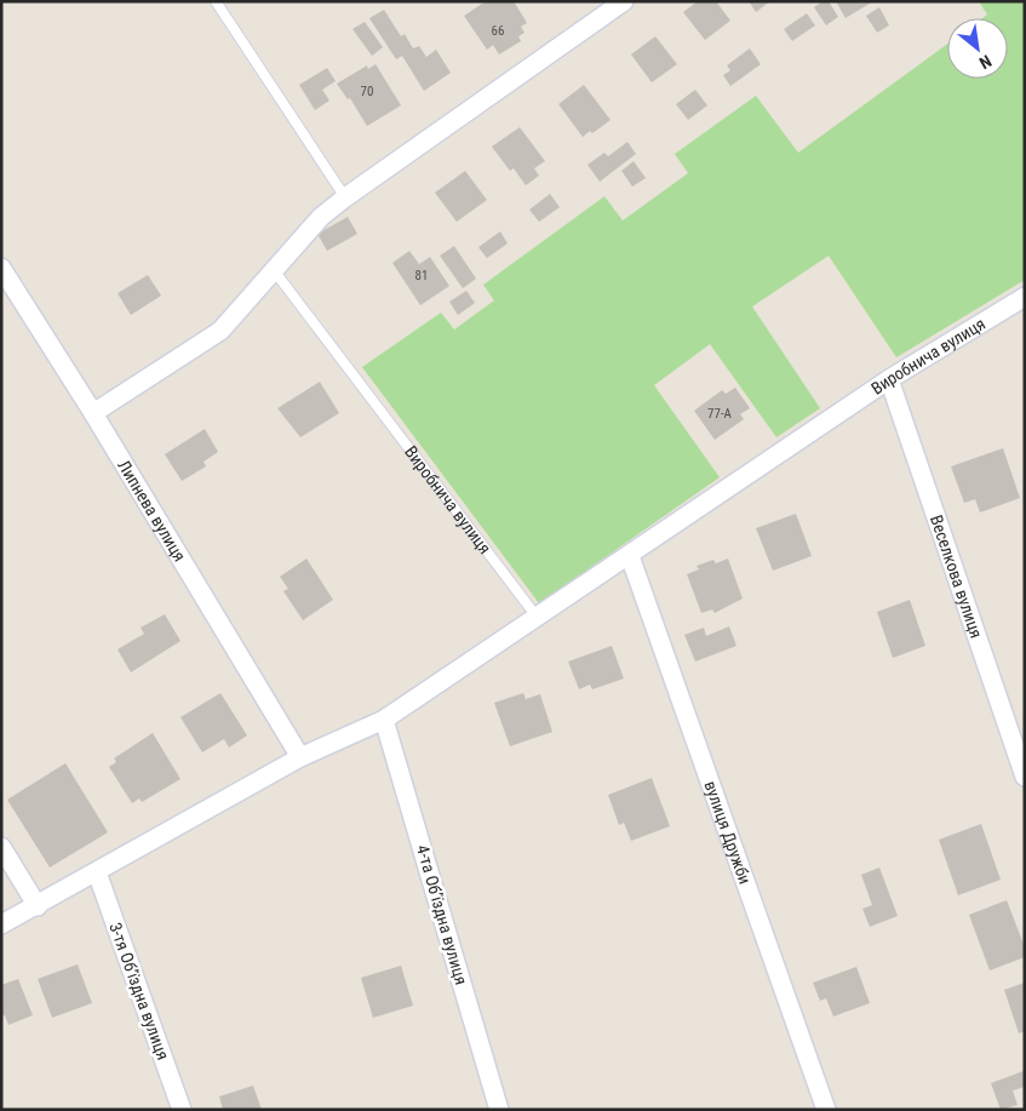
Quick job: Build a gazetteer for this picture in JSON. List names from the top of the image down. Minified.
{"streets":{"street":["Виробнича вулиця","Липнева вулиця","Веселкова вулиця","вулиця Дружби","4-та Обʼїздна вулиця","3-тя Обʼїздна вулиця"]},"crossings":[["Виробнича вулиця","Веселкова вулиця"],["Виробнича вулиця","вулиця Дружби"]],"house_numbers":["66","70","81","77-А"],"north":"bottom right"}
